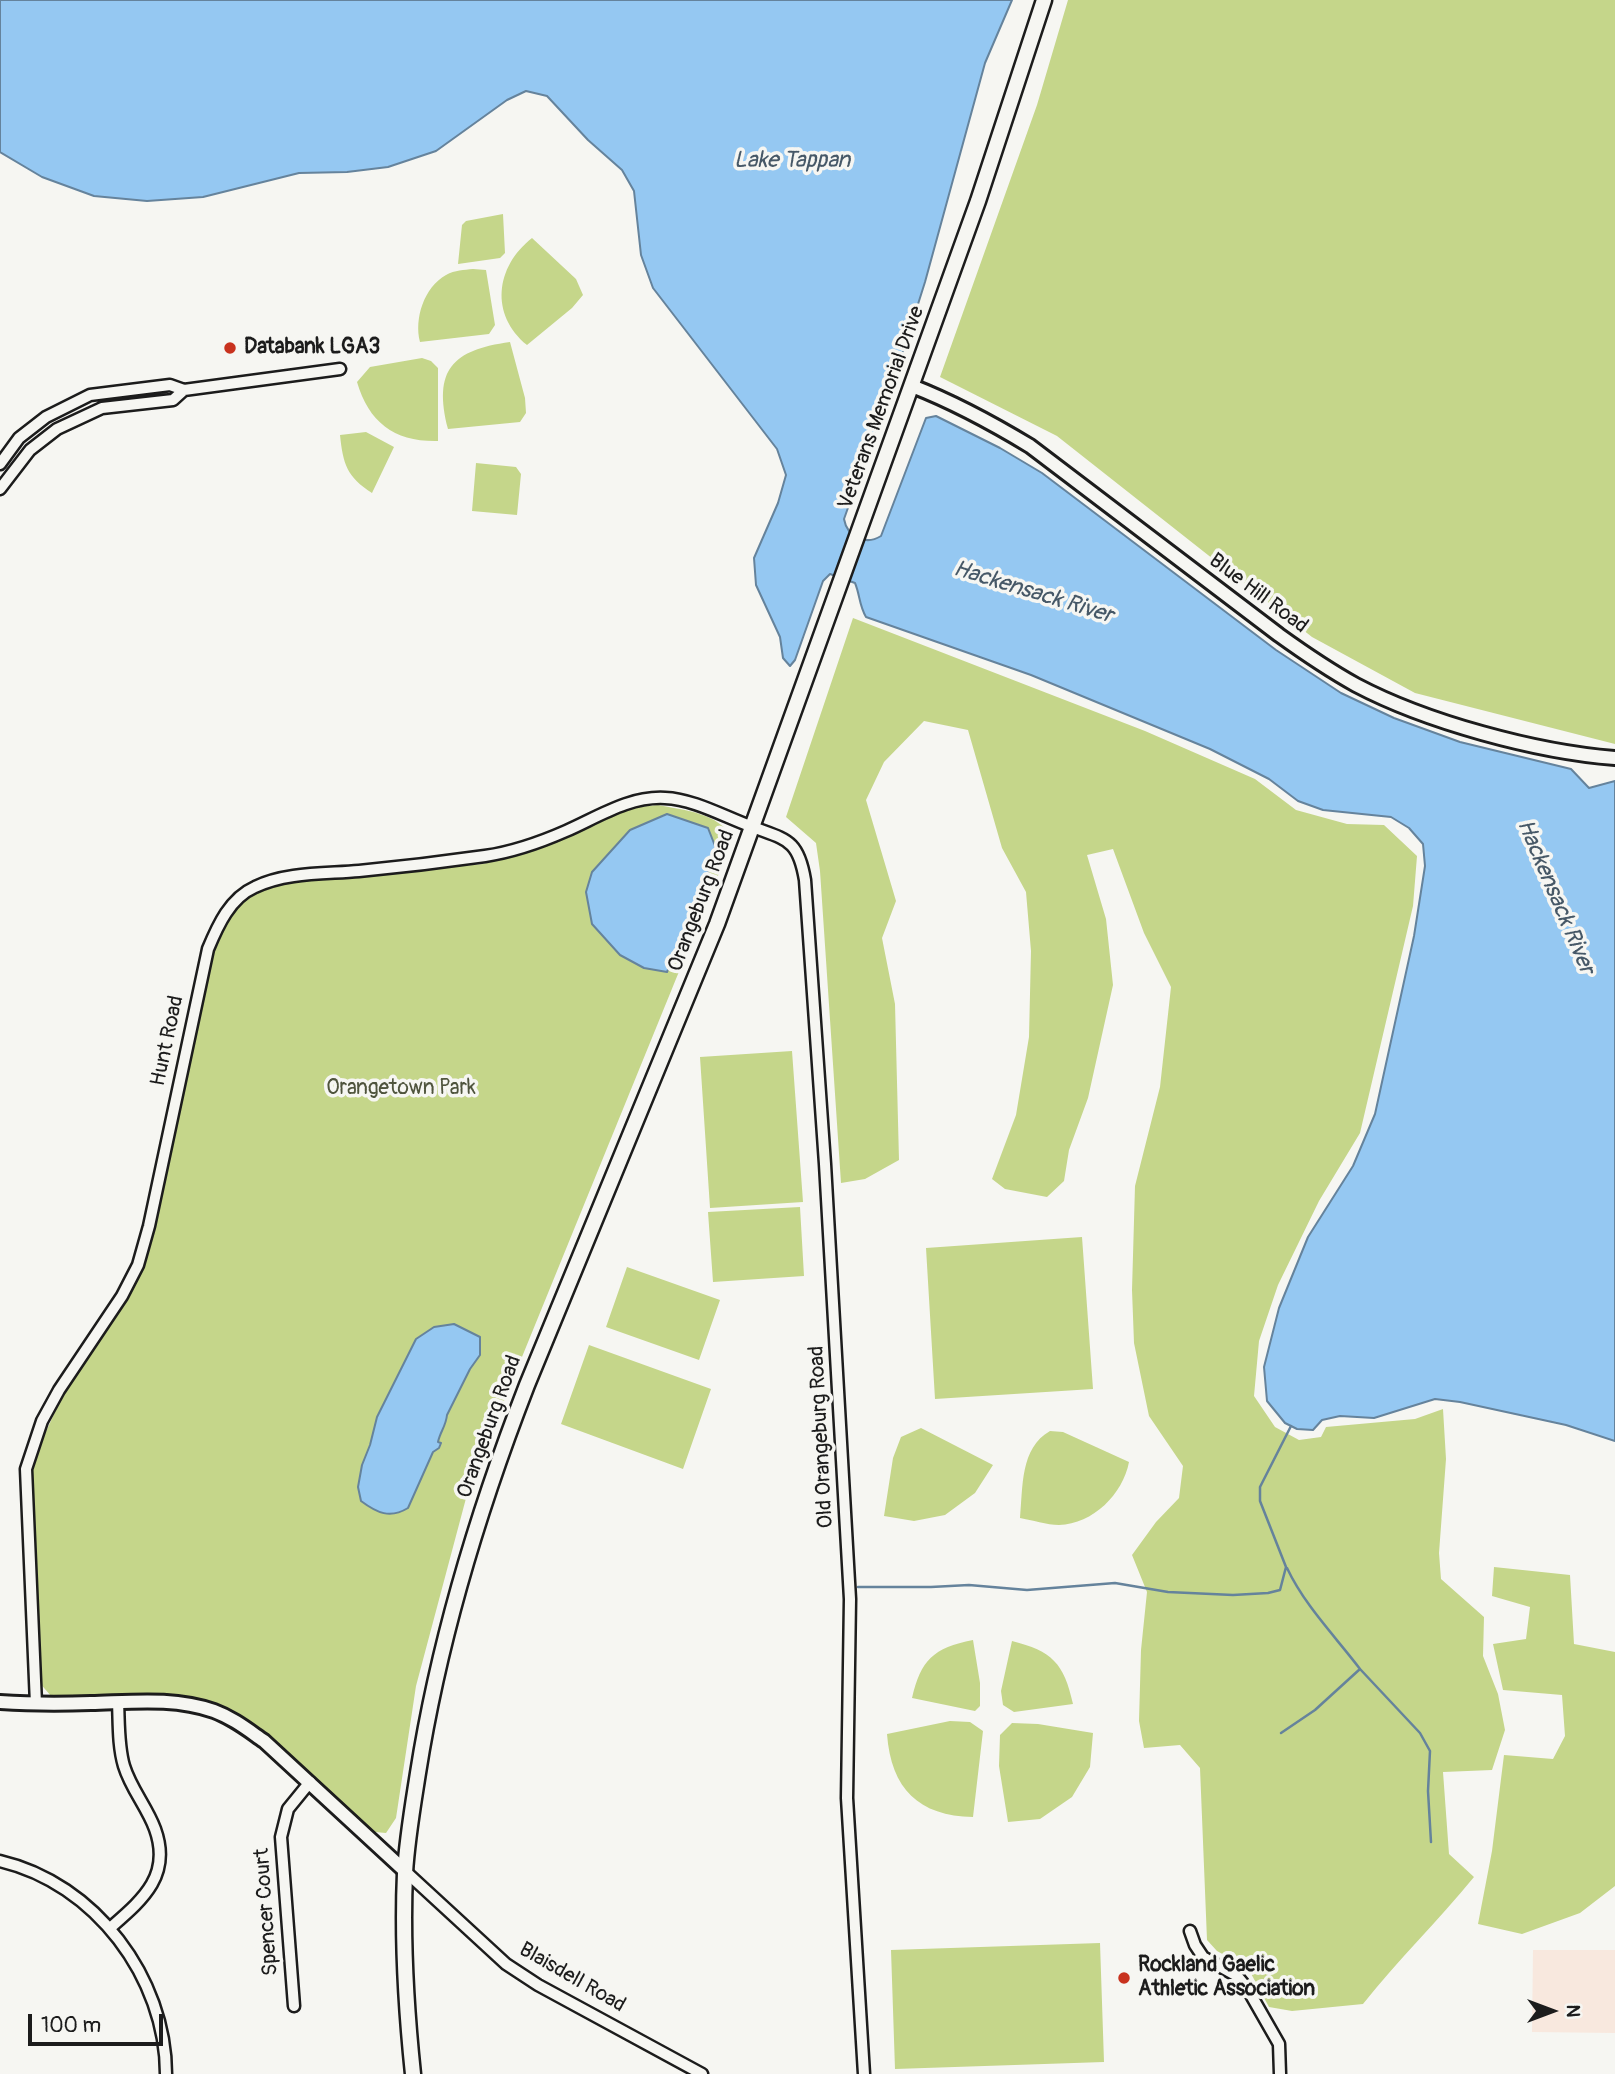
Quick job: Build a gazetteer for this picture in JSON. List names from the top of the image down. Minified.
{"streets":{"main road":["Veterans Memorial Drive","Orangeburg Road"],"street":["Blue Hill Road","Hunt Road","Old Orangeburg Road","Spencer Court","Blaisdell Road"]},"crossings":[["Veterans Memorial Drive","Blue Hill Road"],["Veterans Memorial Drive","Orangeburg Road"],["Veterans Memorial Drive","Hunt Road"],["Veterans Memorial Drive","Old Orangeburg Road"],["Orangeburg Road","Hunt Road"],["Orangeburg Road","Old Orangeburg Road"],["Orangeburg Road","Blaisdell Road"],["Hunt Road","Old Orangeburg Road"]],"water":["Lake Tappan","Hackensack River"],"parks":["Orangetown Park"],"places":["Databank LGA3","Rockland Gaelic Athletic Association"],"scale_bar":"100 m","north":"right"}
